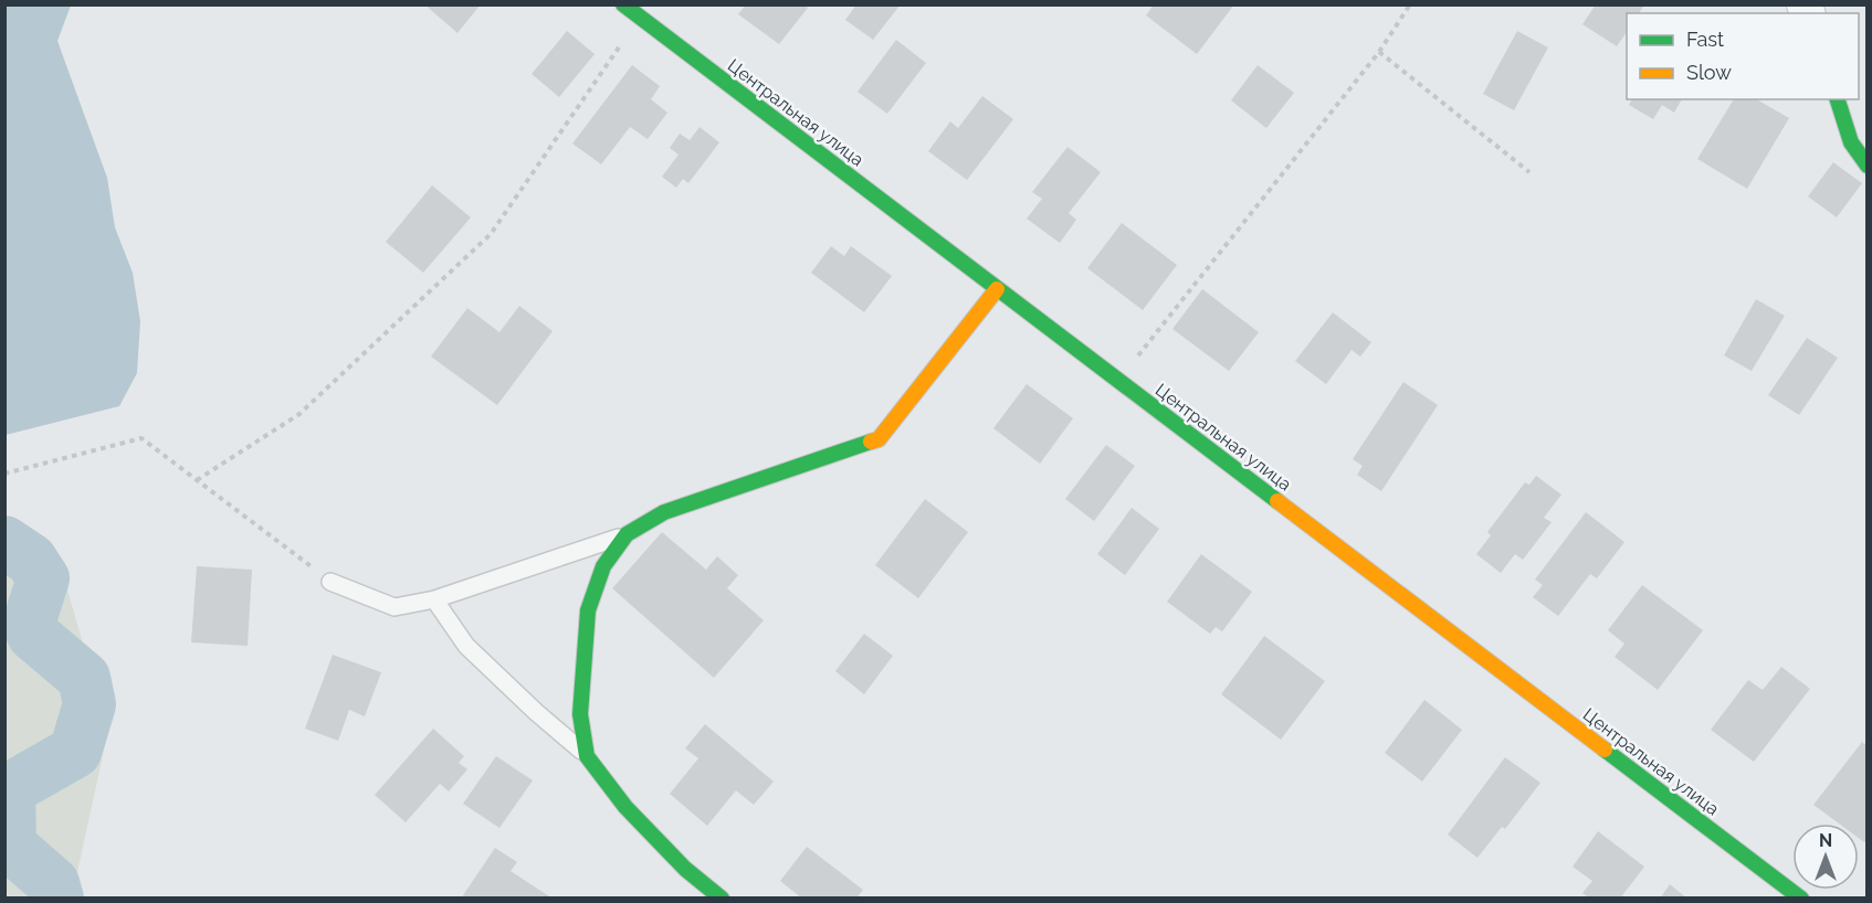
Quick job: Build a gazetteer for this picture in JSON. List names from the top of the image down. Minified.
{"streets":{"street":["Центральная улица"]},"legend":["Fast","Slow"],"north":"top"}
